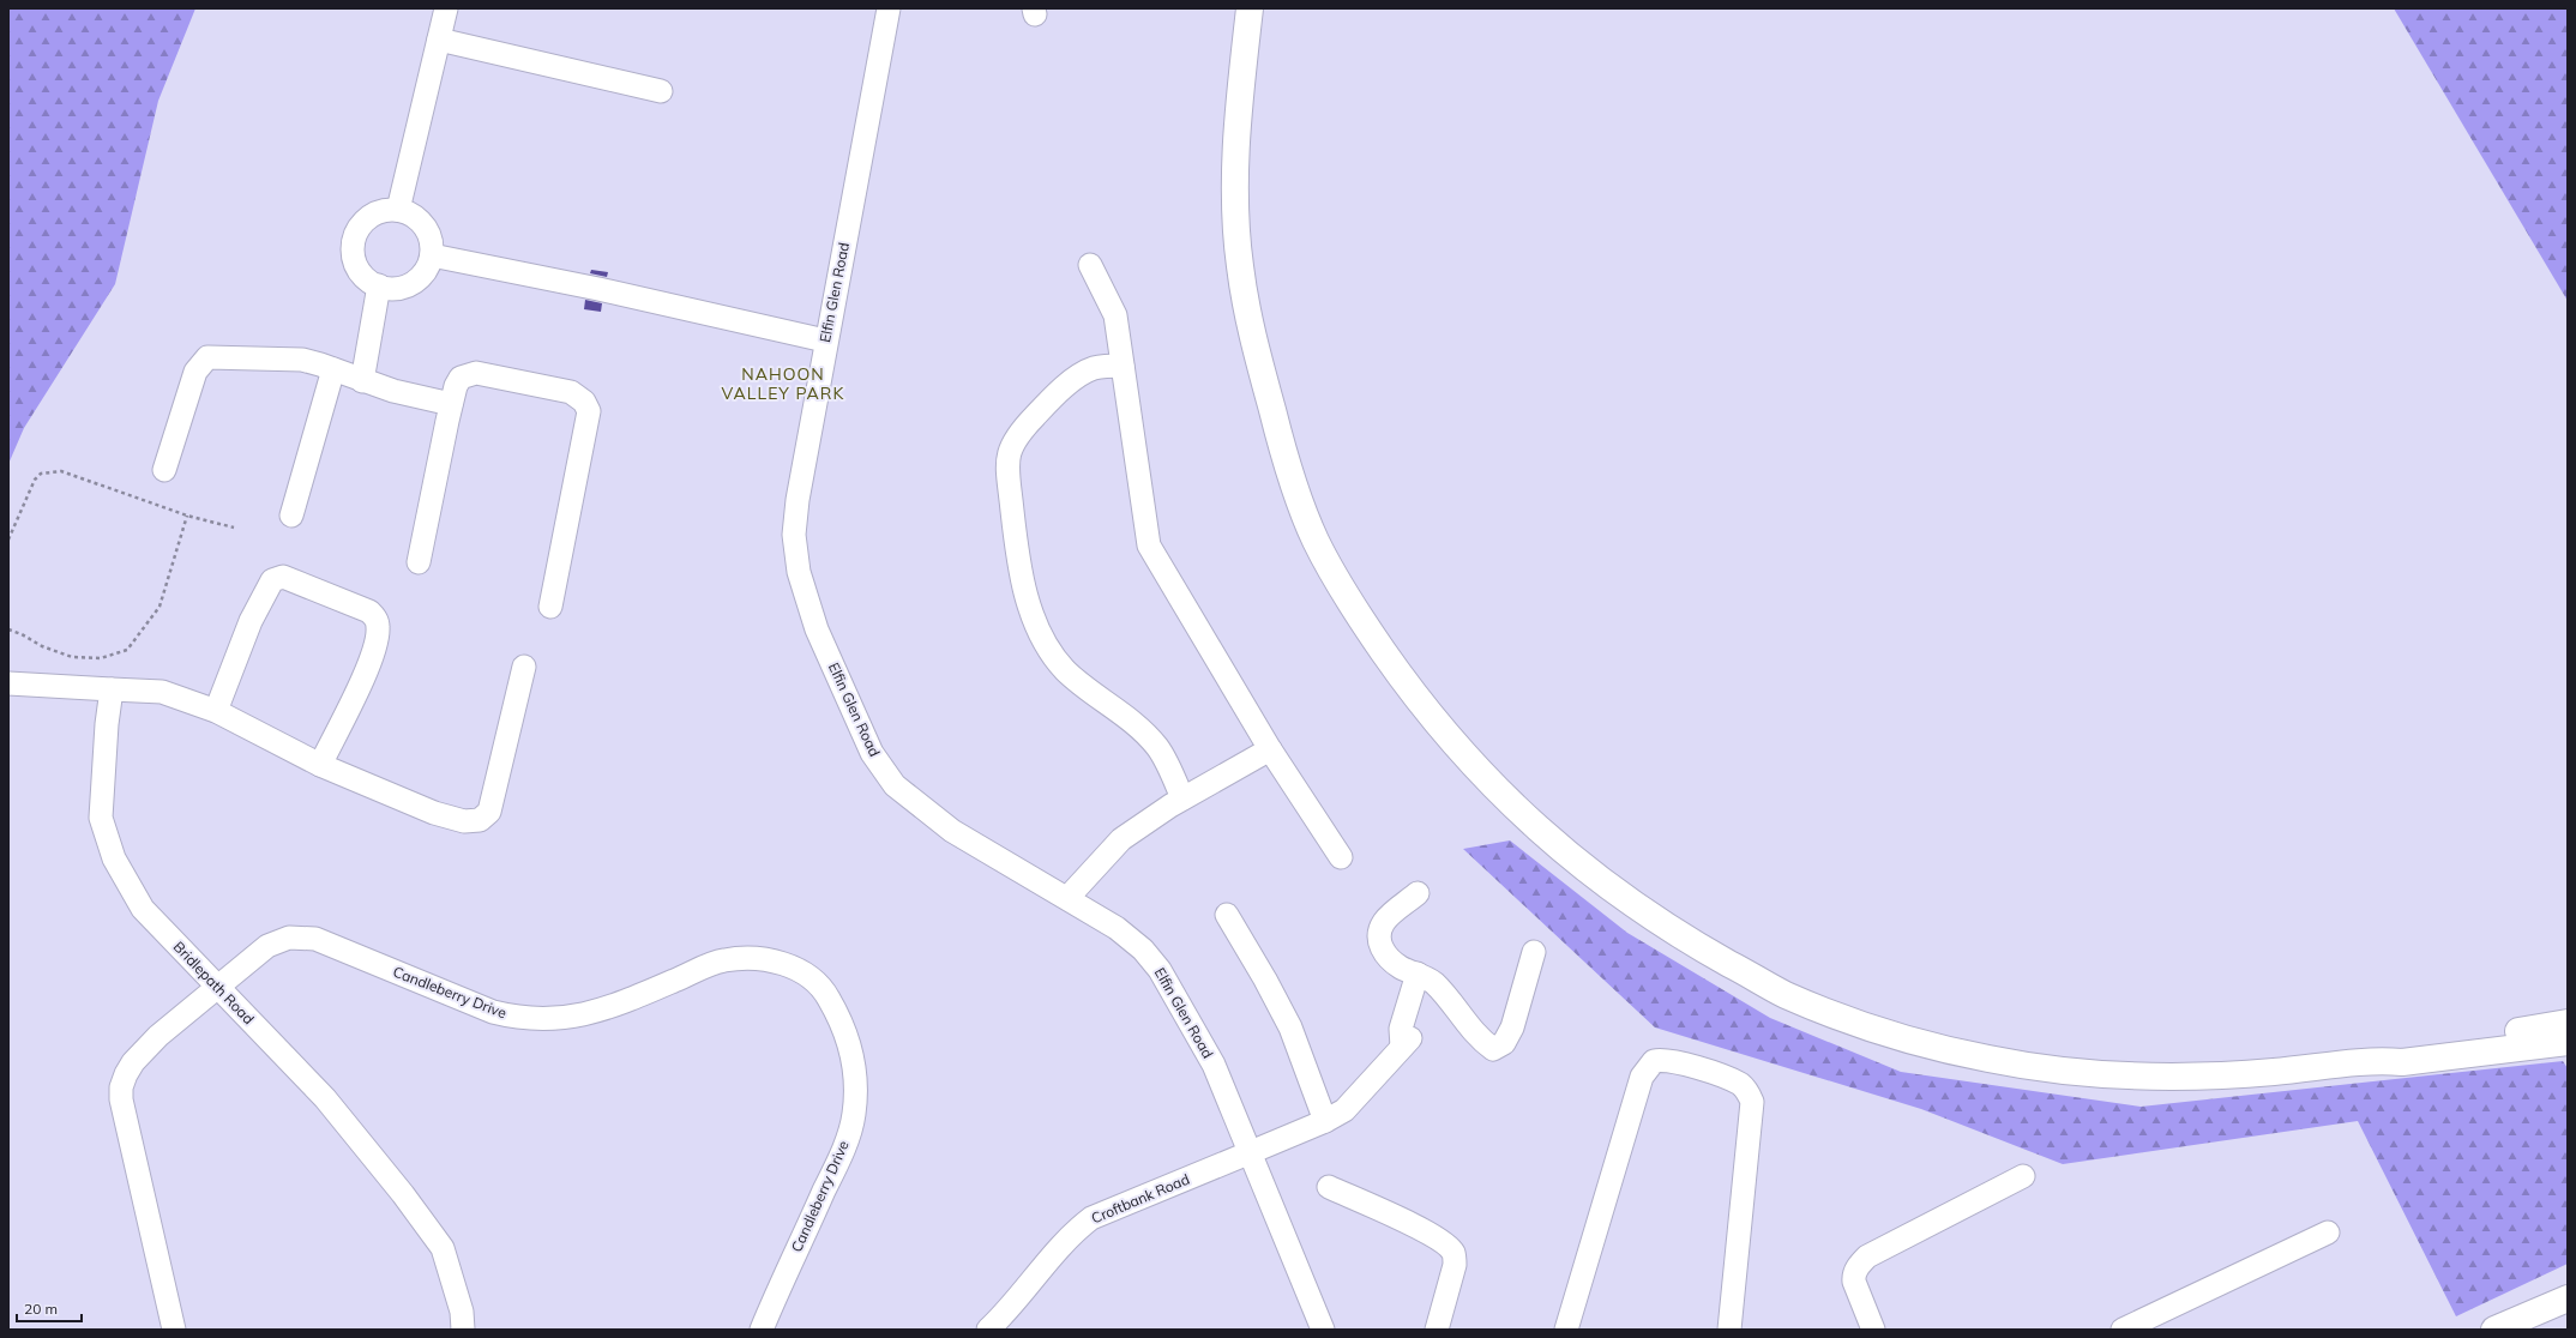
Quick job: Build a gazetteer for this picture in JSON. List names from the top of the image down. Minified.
{"streets":{"street":["Elfin Glen Road","Bridlepath Road","Candleberry Drive","Croftbank Road"]},"crossings":[["Elfin Glen Road","Croftbank Road"],["Bridlepath Road","Candleberry Drive"]],"districts":["NAHOON VALLEY PARK"],"scale_bar":"20 m"}
